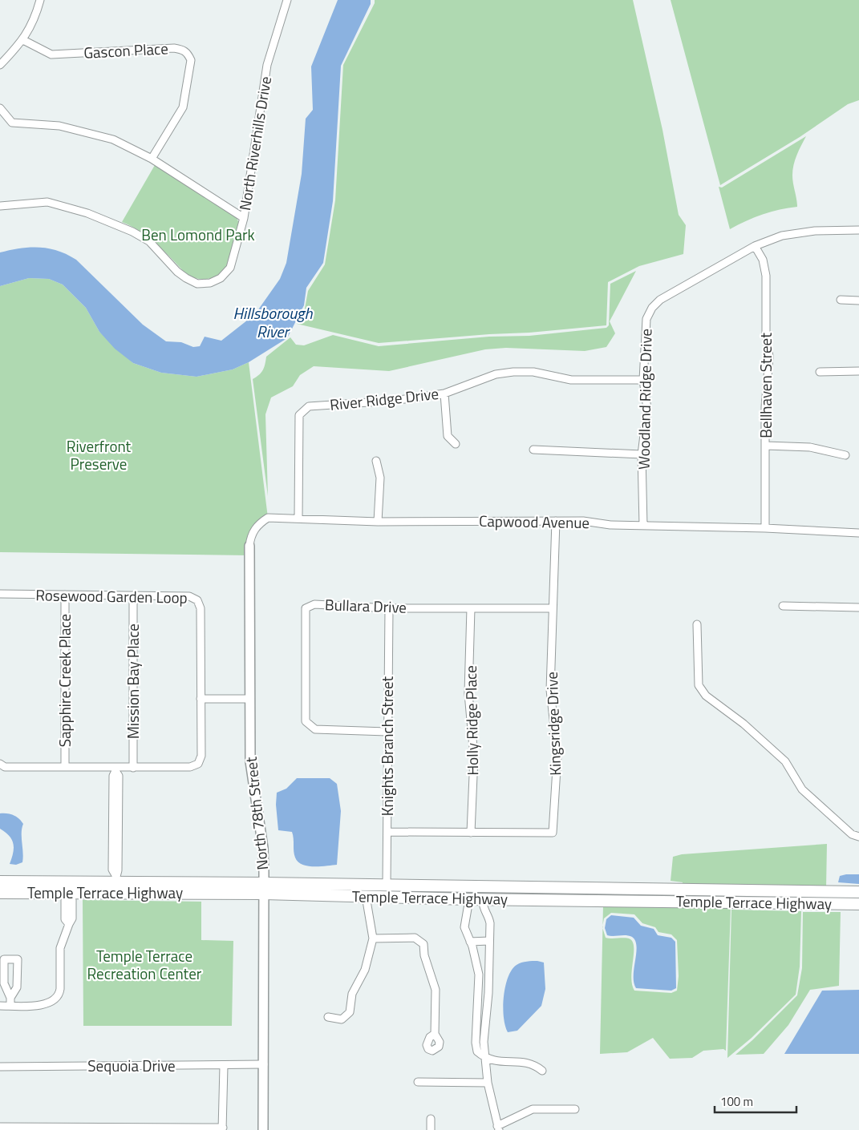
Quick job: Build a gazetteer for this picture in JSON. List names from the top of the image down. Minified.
{"streets":{"main road":["Temple Terrace Highway"],"street":["Gascon Place","North Riverhills Drive","Bellhaven Street","River Ridge Drive","Woodland Ridge Drive","Capwood Avenue","Rosewood Garden Loop","Bullara Drive","Sapphire Creek Place","Mission Bay Place","Holly Ridge Place","Kingsridge Drive","Knights Branch Street","North 78th Street","Sequoia Drive"]},"crossings":[["Bellhaven Street","Woodland Ridge Drive"],["Bellhaven Street","Capwood Avenue"],["River Ridge Drive","Woodland Ridge Drive"],["River Ridge Drive","Capwood Avenue"],["Woodland Ridge Drive","Capwood Avenue"],["Capwood Avenue","Kingsridge Drive"],["Capwood Avenue","North 78th Street"],["Rosewood Garden Loop","Sapphire Creek Place"],["Rosewood Garden Loop","Mission Bay Place"],["Bullara Drive","Holly Ridge Place"],["Bullara Drive","Kingsridge Drive"],["Bullara Drive","Knights Branch Street"],["Holly Ridge Place","Kingsridge Drive"],["Kingsridge Drive","Knights Branch Street"],["Knights Branch Street","Temple Terrace Highway"],["North 78th Street","Temple Terrace Highway"],["North 78th Street","Sequoia Drive"]],"water":["Hillsborough River"],"parks":["Ben Lomond Park","Riverfront Preserve","Temple Terrace Recreation Center"],"scale_bar":"100 m"}
